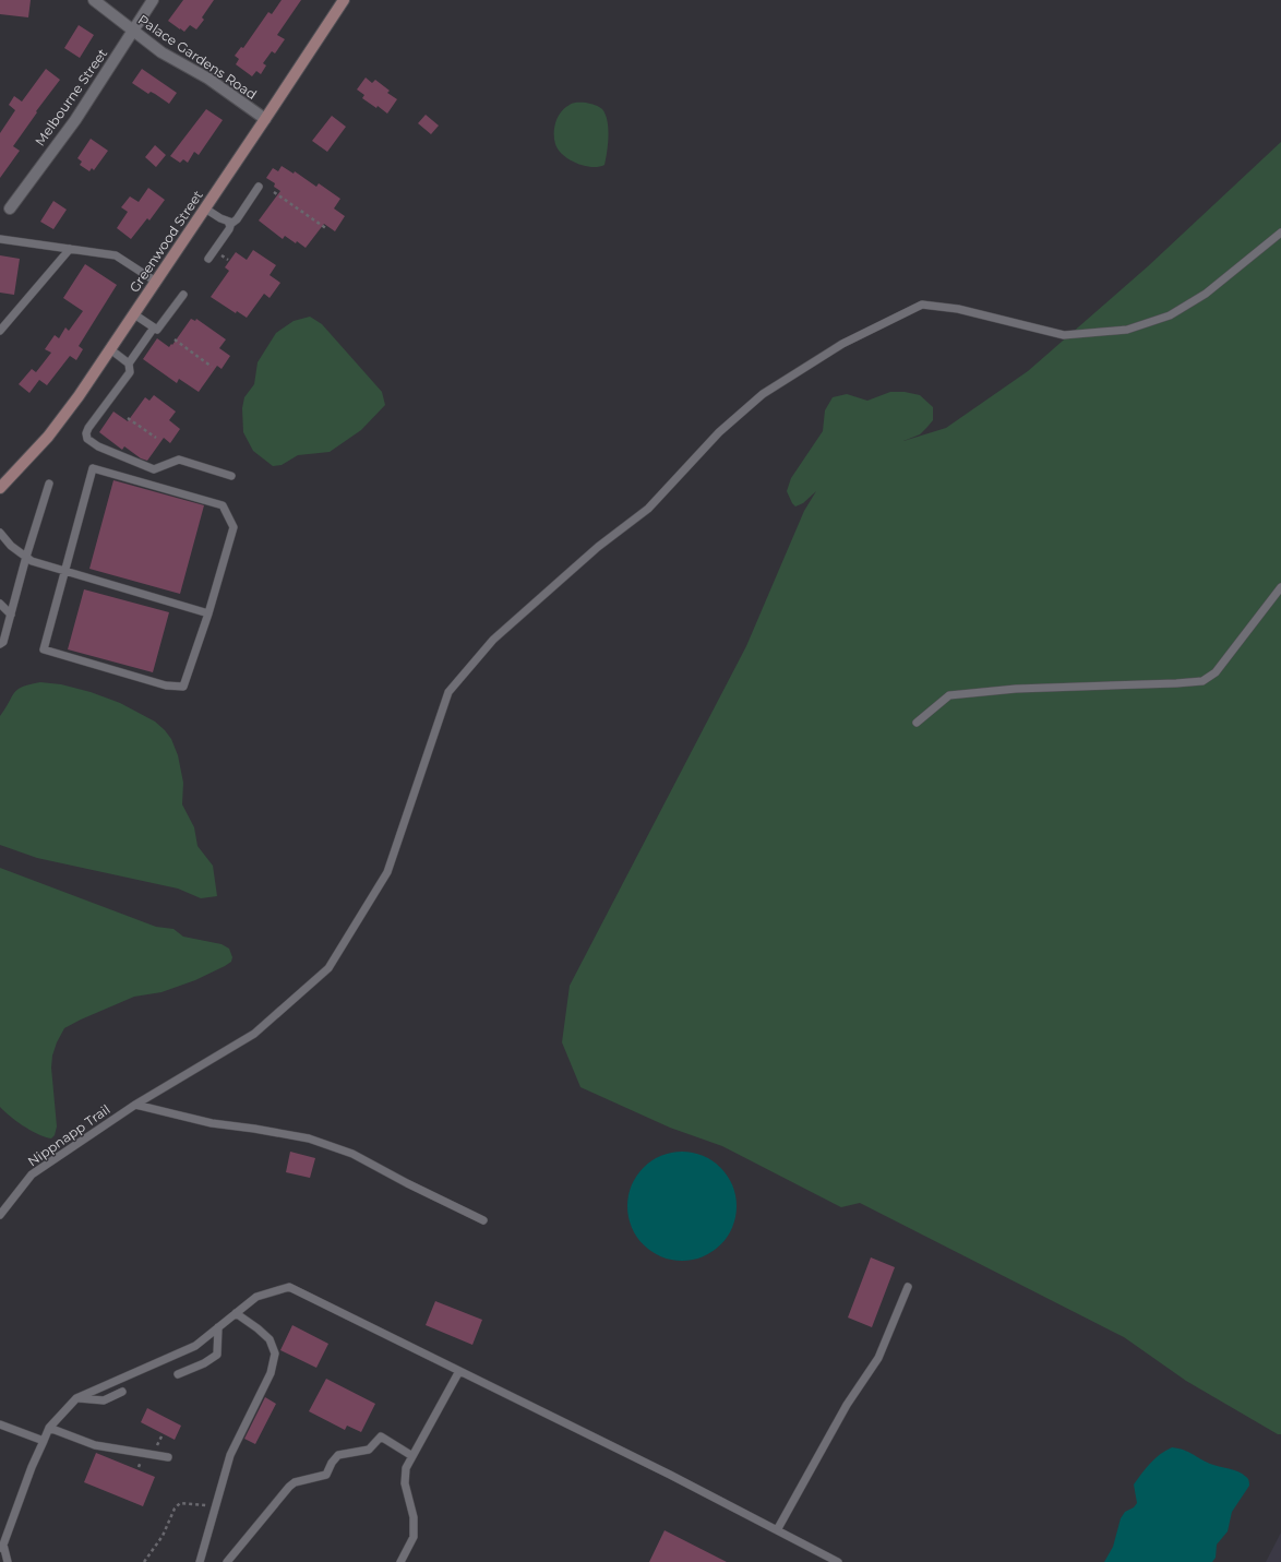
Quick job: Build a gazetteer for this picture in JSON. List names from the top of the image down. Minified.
{"streets":{"main road":["Greenwood Street"],"street":["Palace Gardens Road","Melbourne Street"],"lane":["Nippnapp Trail"]},"crossings":[["Palace Gardens Road","Melbourne Street"],["Palace Gardens Road","Greenwood Street"]]}
